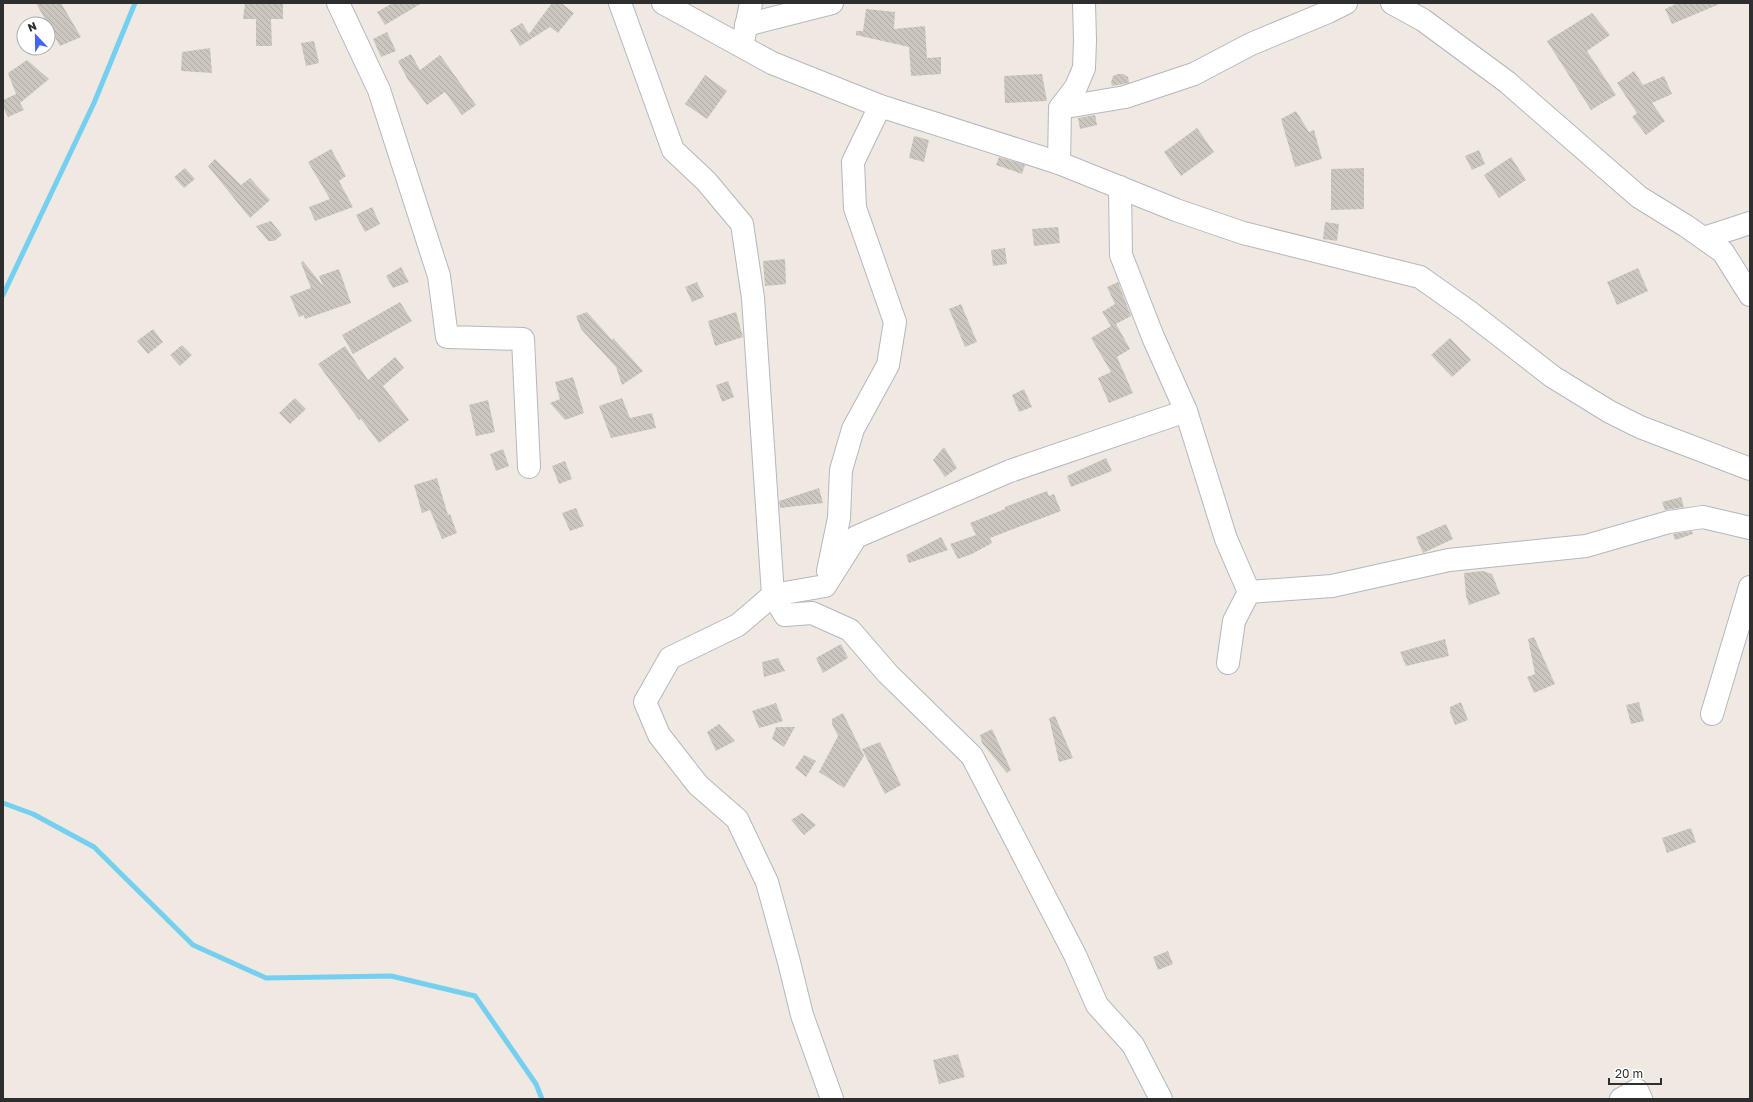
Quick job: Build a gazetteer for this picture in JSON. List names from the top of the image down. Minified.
{"scale_bar":"20 m","north":"top"}
